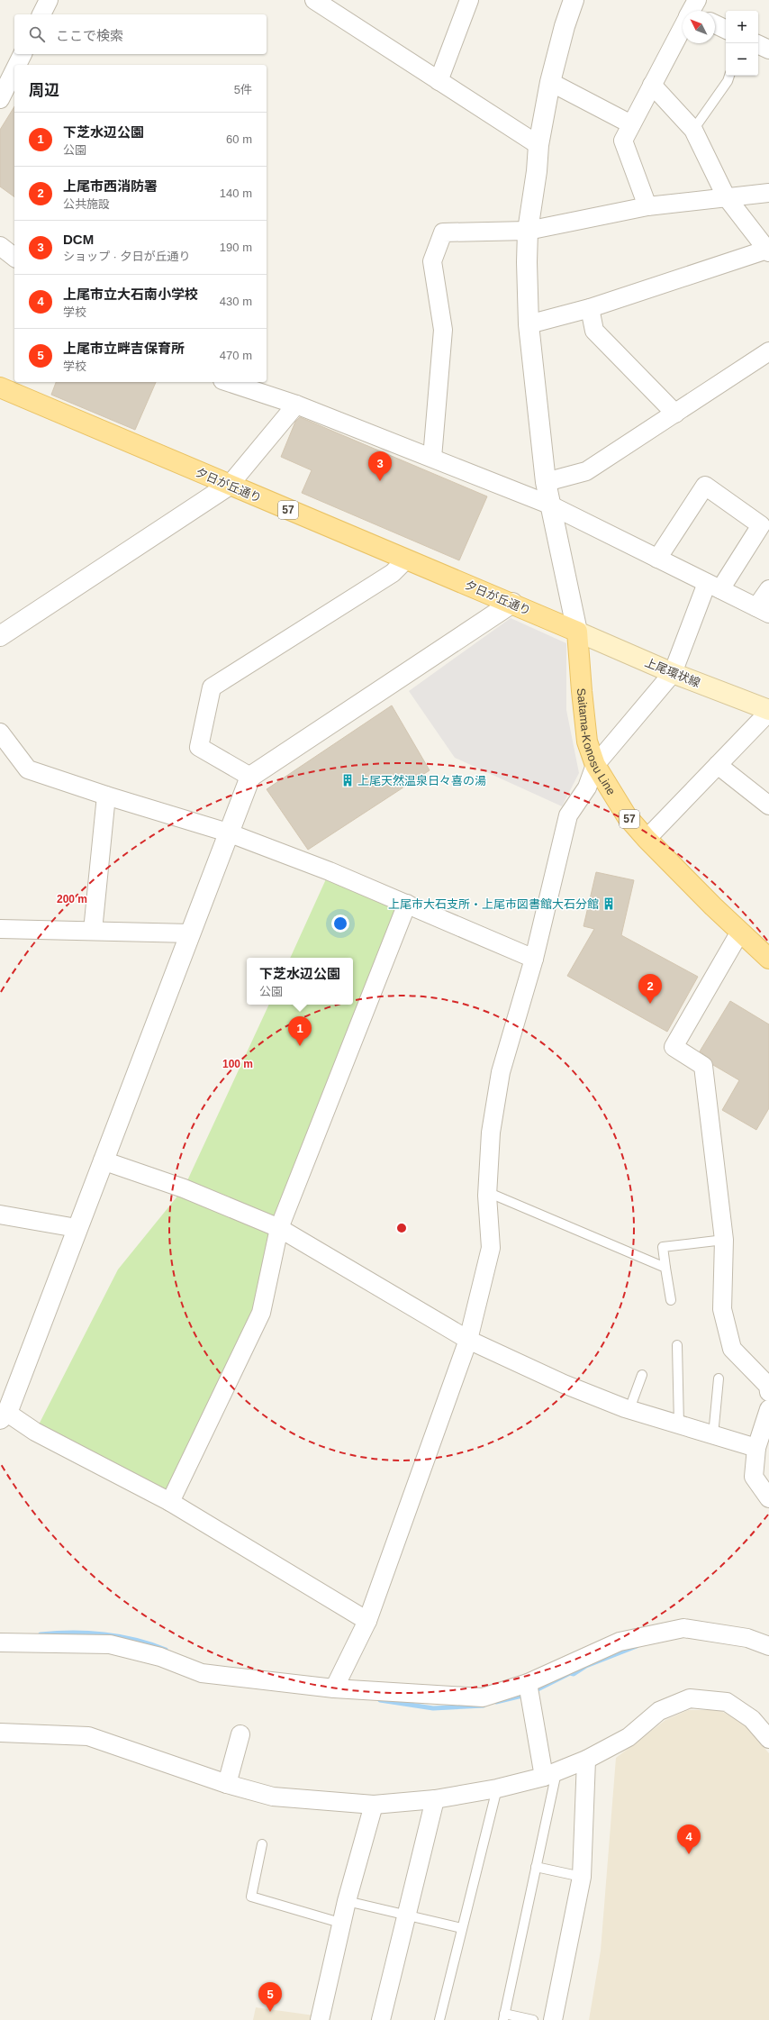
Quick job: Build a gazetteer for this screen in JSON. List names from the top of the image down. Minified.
{"streets":{"main road":["夕日が丘通り","57","上尾環状線","Saitama-Konosu Line"]},"crossings":[["夕日が丘通り","上尾環状線"],["夕日が丘通り","Saitama-Konosu Line"],["上尾環状線","Saitama-Konosu Line"]],"places":{"building":["上尾天然温泉日々喜の湯","上尾市大石支所・上尾市図書館大石分館"]},"north":"top left","page":{"map_buttons":["+","−"],"search":"ここで検索","heading":["周辺","5件"],"list":[{"mark":"1","name":"下芝水辺公園","note":"公園","value":"60 m"},{"mark":"2","name":"上尾市西消防署","note":"公共施設","value":"140 m"},{"mark":"3","name":"DCM","note":"ショップ · 夕日が丘通り","value":"190 m"},{"mark":"4","name":"上尾市立大石南小学校","note":"学校","value":"430 m"},{"mark":"5","name":"上尾市立畔吉保育所","note":"学校","value":"470 m"}],"pins":["3","2","1","4","5"],"popup":["下芝水辺公園","公園"]},"rings":["200 m","100 m"]}
